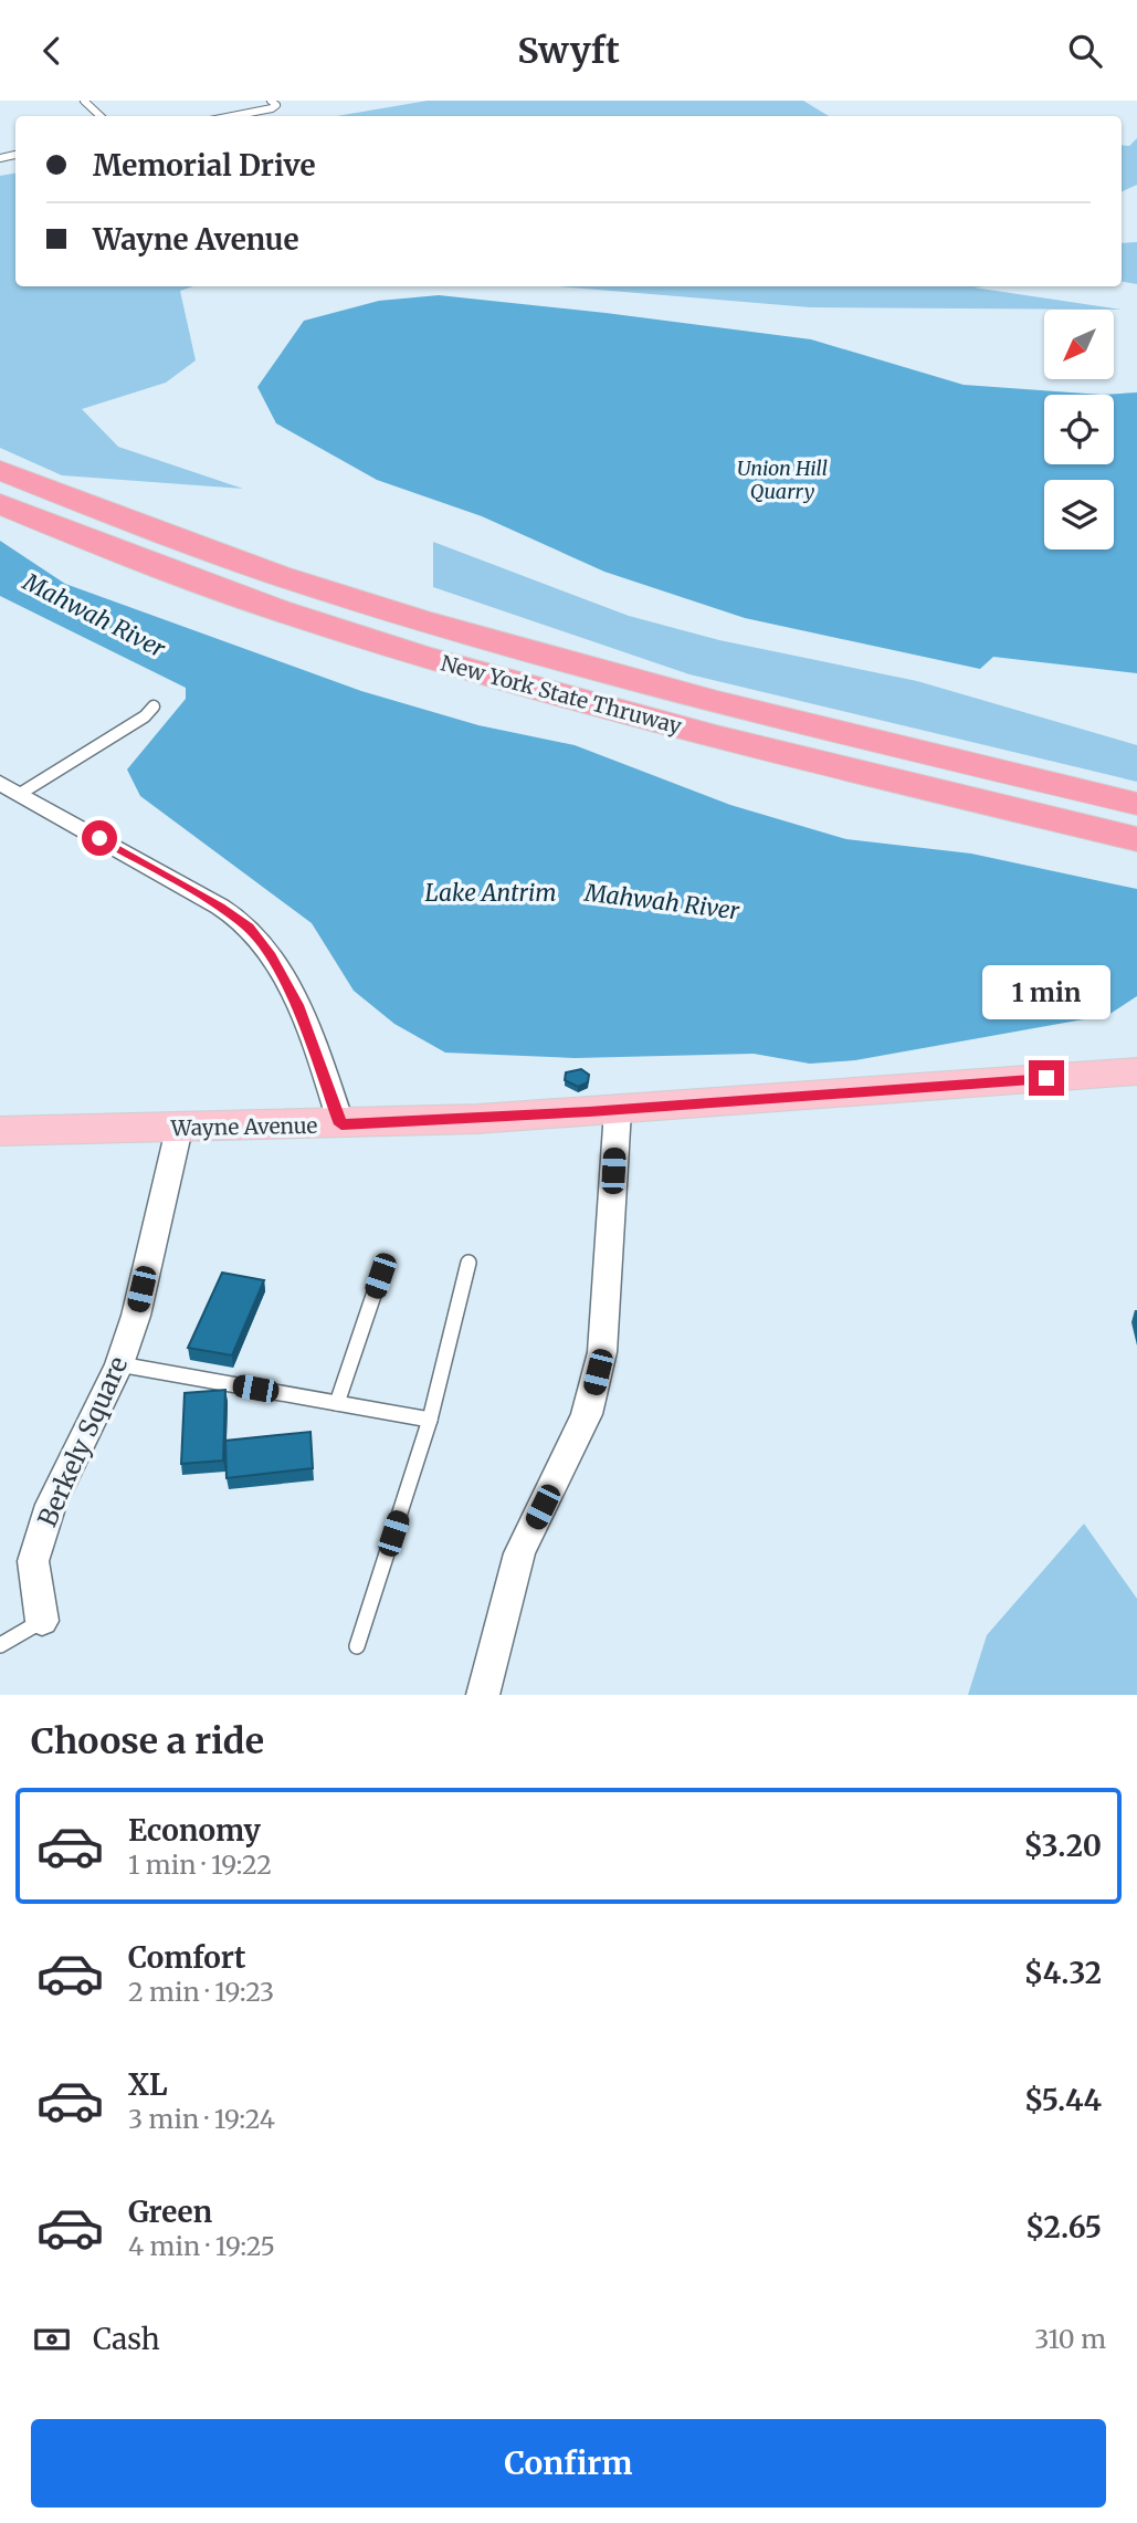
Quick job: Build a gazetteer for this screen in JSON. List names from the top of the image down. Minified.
{"streets":{"highway":["New York State Thruway"],"main road":["Wayne Avenue"],"street":["Berkely Square"]},"crossings":[["Wayne Avenue","Berkely Square"]],"water":["Union Hill Quarry","Mahwah River","Lake Antrim"],"north":"bottom left","page":{"header":"Swyft","banner":["Memorial Drive","Wayne Avenue"],"bubble":"1 min","heading":"Choose a ride","list":[{"name":"Economy","note":"1 min · 19:22","value":"$3.20"},{"name":"Comfort","note":"2 min · 19:23","value":"$4.32"},{"name":"XL","note":"3 min · 19:24","value":"$5.44"},{"name":"Green","note":"4 min · 19:25","value":"$2.65"}],"pay":["Cash","310 m"],"buttons":"Confirm"}}
